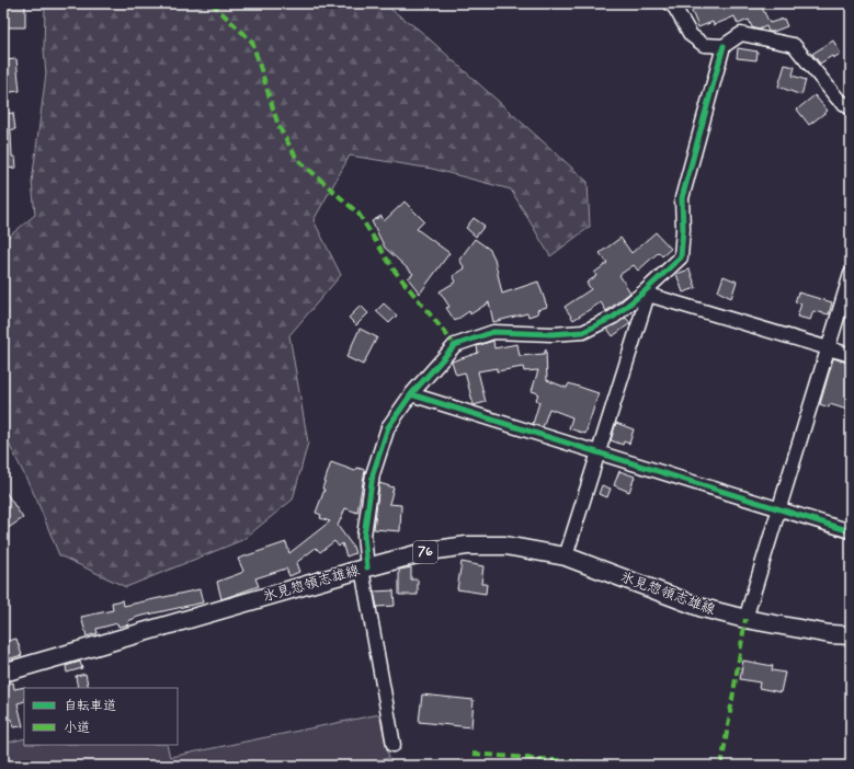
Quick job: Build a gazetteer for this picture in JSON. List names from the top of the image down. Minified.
{"streets":{"main road":["76","氷見惣領志雄線"]},"legend":["自転車道","小道"]}
